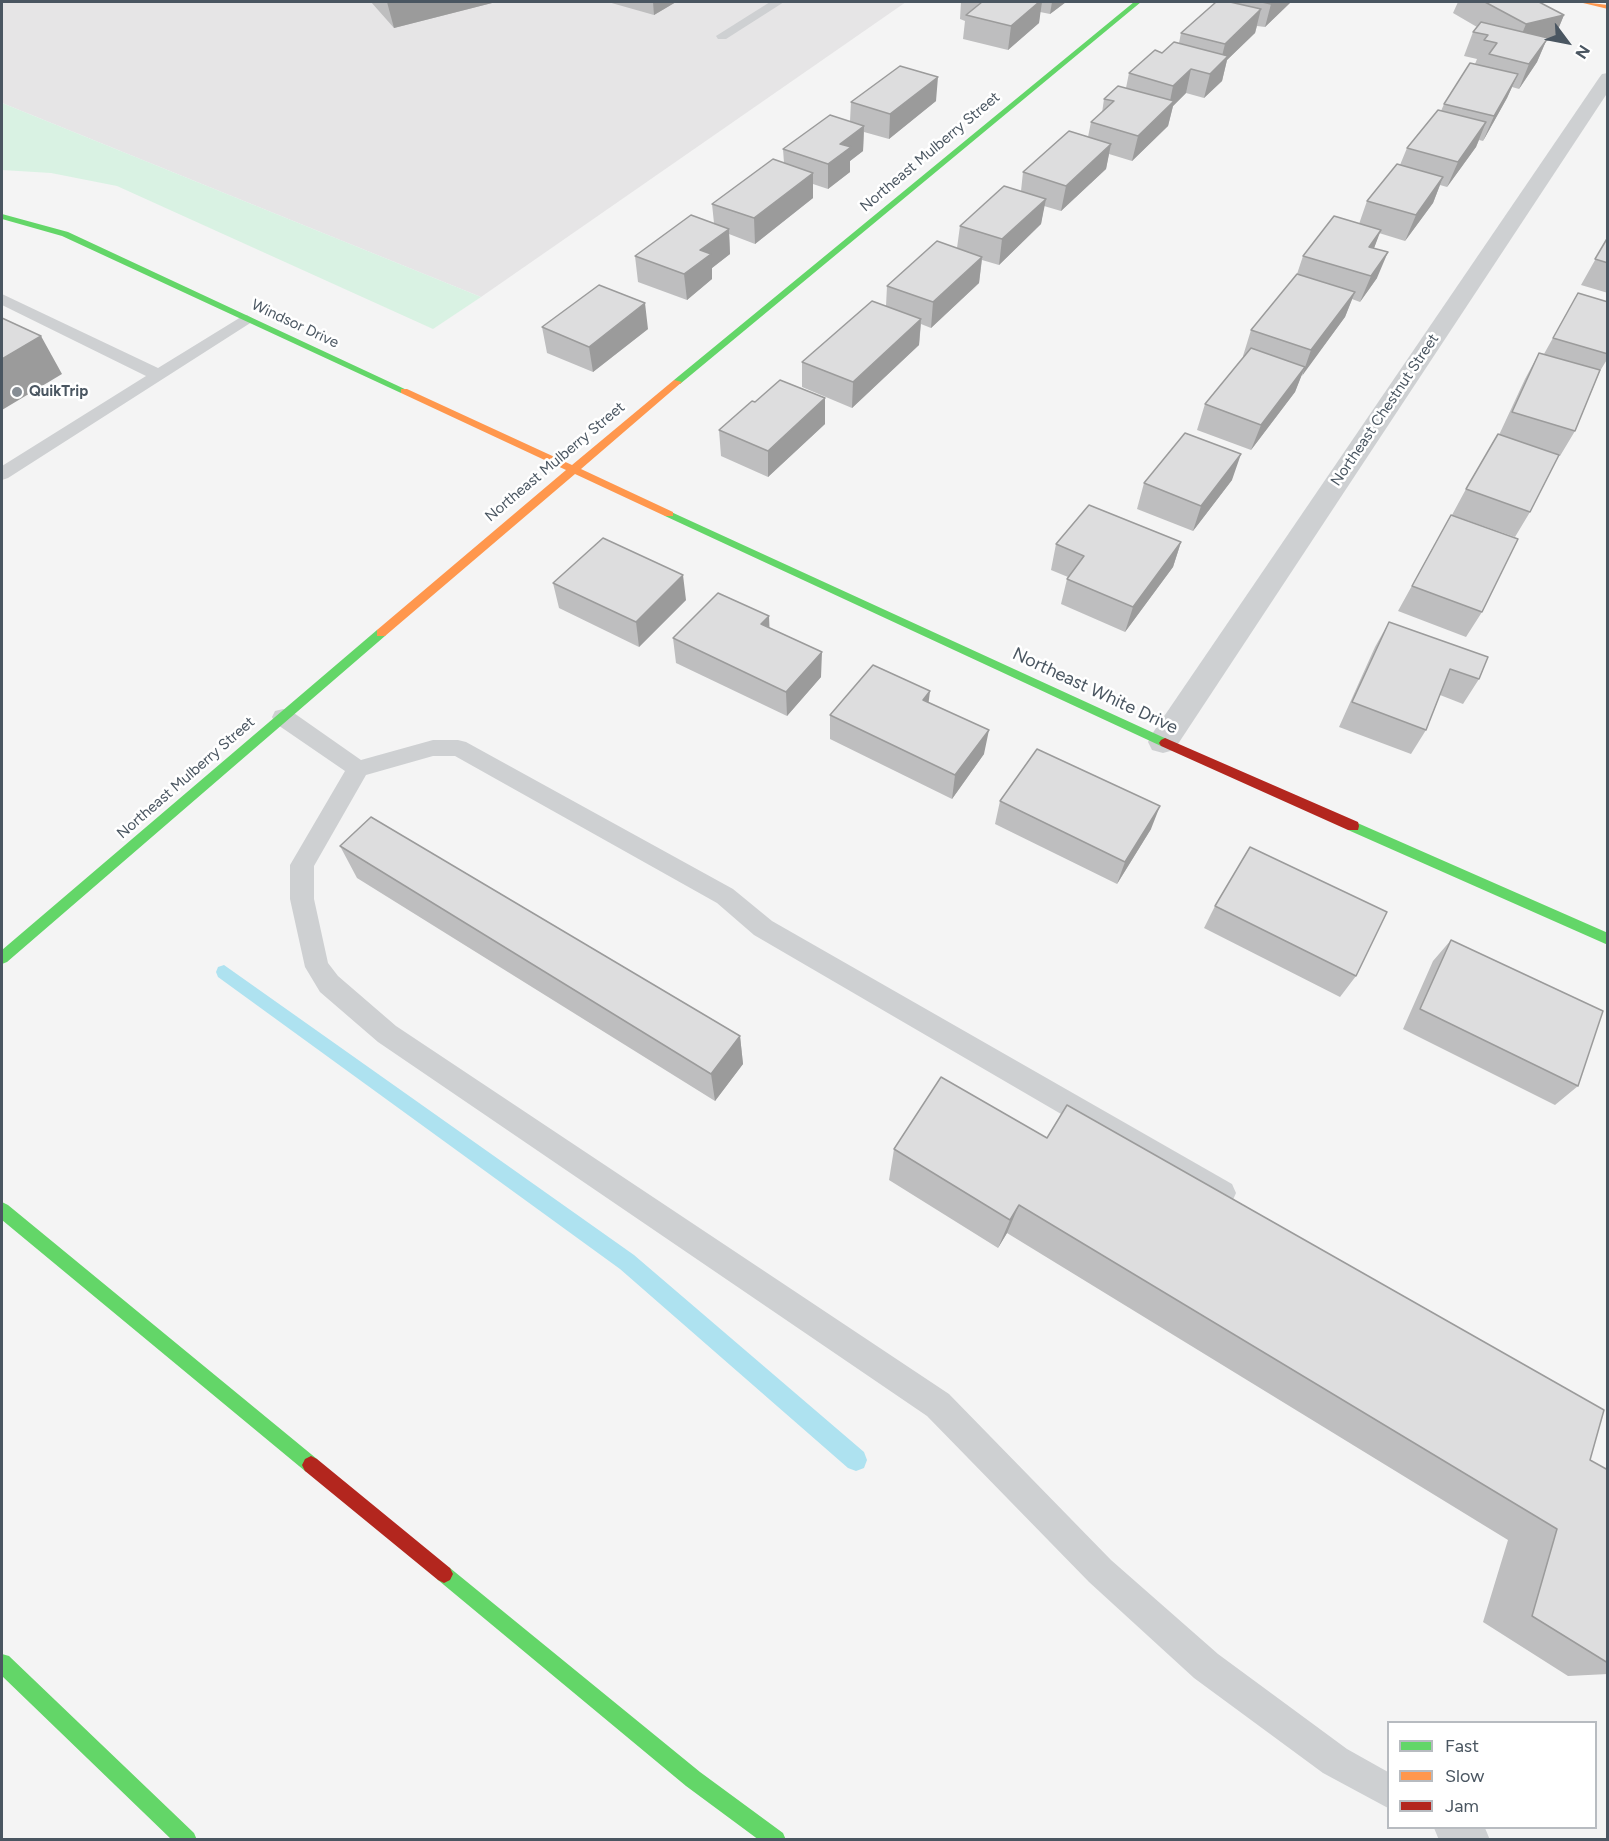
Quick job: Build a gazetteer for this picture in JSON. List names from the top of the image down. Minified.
{"streets":{"main road":["Northeast Mulberry Street","Windsor Drive","Northeast White Drive"],"street":["Northeast Chestnut Street"]},"crossings":[["Northeast Mulberry Street","Windsor Drive"],["Northeast Mulberry Street","Northeast White Drive"],["Windsor Drive","Northeast White Drive"],["Northeast Chestnut Street","Northeast White Drive"]],"places":["QuikTrip"],"legend":["Fast","Slow","Jam"],"north":"bottom right"}
